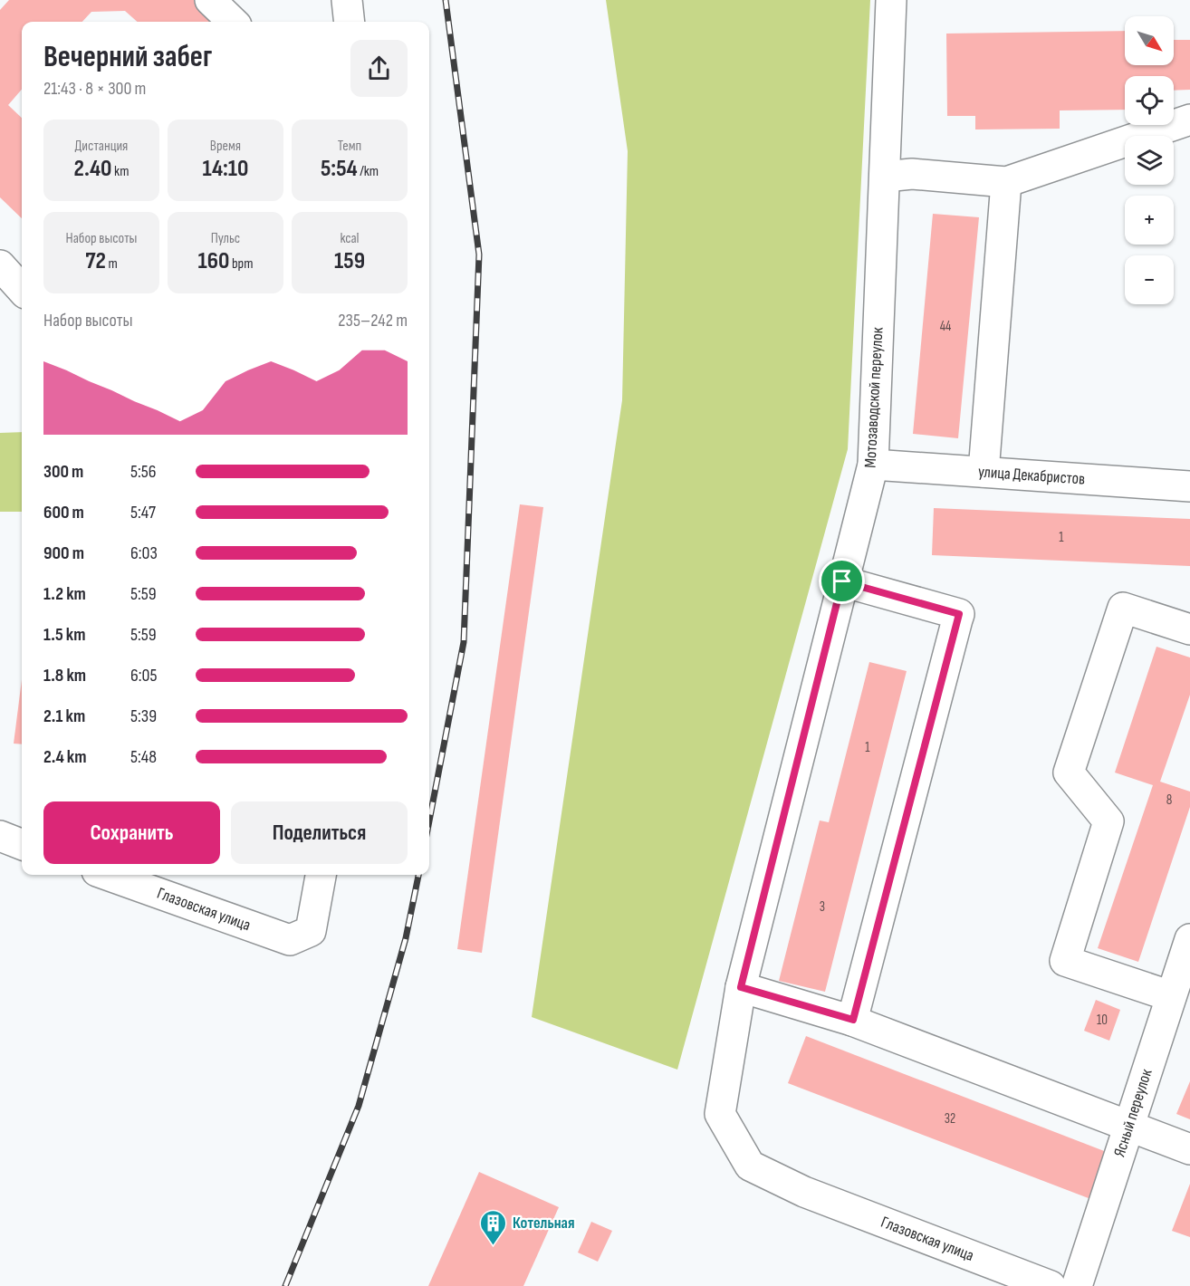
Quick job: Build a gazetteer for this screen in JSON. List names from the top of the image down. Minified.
{"streets":{"street":["Мотозаводской переулок","улица Декабристов","Глазовская улица","Ясный переулок"]},"crossings":[["Мотозаводской переулок","улица Декабристов"],["Мотозаводской переулок","Глазовская улица"]],"places":{"building":["Котельная"]},"house_numbers":["44","1","1","8","3","10","32"],"north":"bottom right","page":{"map_buttons":["+","−"],"heading":["Вечерний забег","21:43 · 8 × 300 m"],"stats":[["Дистанция","2.40 km"],["Время","14:10"],["Темп","5:54 /km"],["Набор высоты","72 m"],["Пульс","160 bpm"],["kcal","159"]],"chart":["Набор высоты","235–242 m"],"list":[{"name":"300 m","note":"5:56"},{"name":"600 m","note":"5:47"},{"name":"900 m","note":"6:03"},{"name":"1.2 km","note":"5:59"},{"name":"1.5 km","note":"5:59"},{"name":"1.8 km","note":"6:05"},{"name":"2.1 km","note":"5:39"},{"name":"2.4 km","note":"5:48"}],"buttons":["Сохранить","Поделиться"]}}
